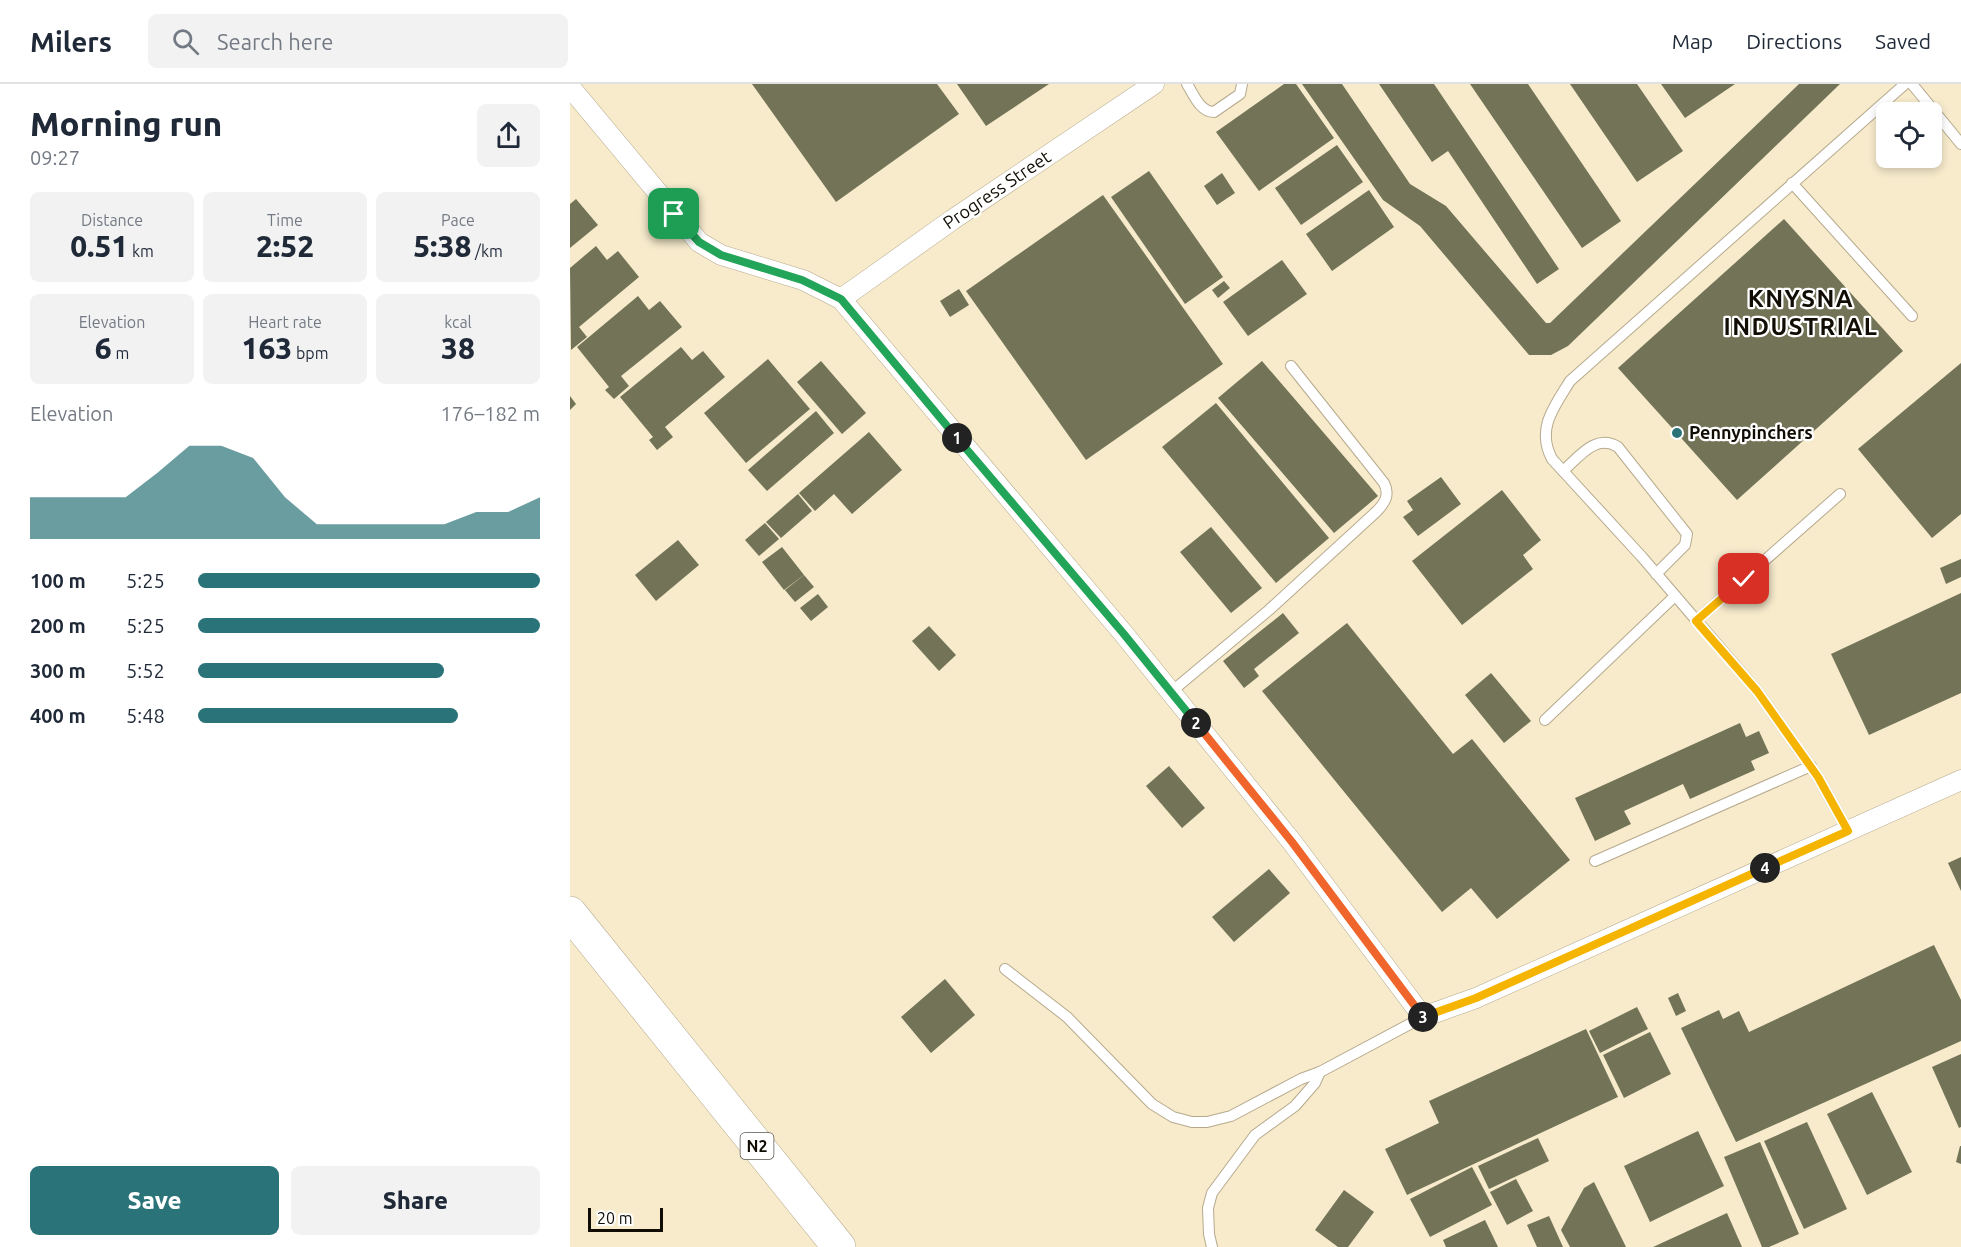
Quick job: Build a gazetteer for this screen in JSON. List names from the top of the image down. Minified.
{"streets":{"highway":["N2"],"street":["Progress Street"]},"districts":["KNYSNA INDUSTRIAL"],"places":["Pennypinchers"],"scale_bar":"20 m","page":{"header":"Milers","search":"Search here","nav":["Map","Directions","Saved"],"heading":["Morning run","09:27"],"stats":[["Distance","0.51 km"],["Time","2:52"],["Pace","5:38 /km"],["Elevation","6 m"],["Heart rate","163 bpm"],["kcal","38"]],"chart":["Elevation","176–182 m"],"pins":["1","2","4","3"],"list":[{"name":"100 m","note":"5:25"},{"name":"200 m","note":"5:25"},{"name":"300 m","note":"5:52"},{"name":"400 m","note":"5:48"}],"buttons":["Save","Share"],"scale":"20 m"}}
